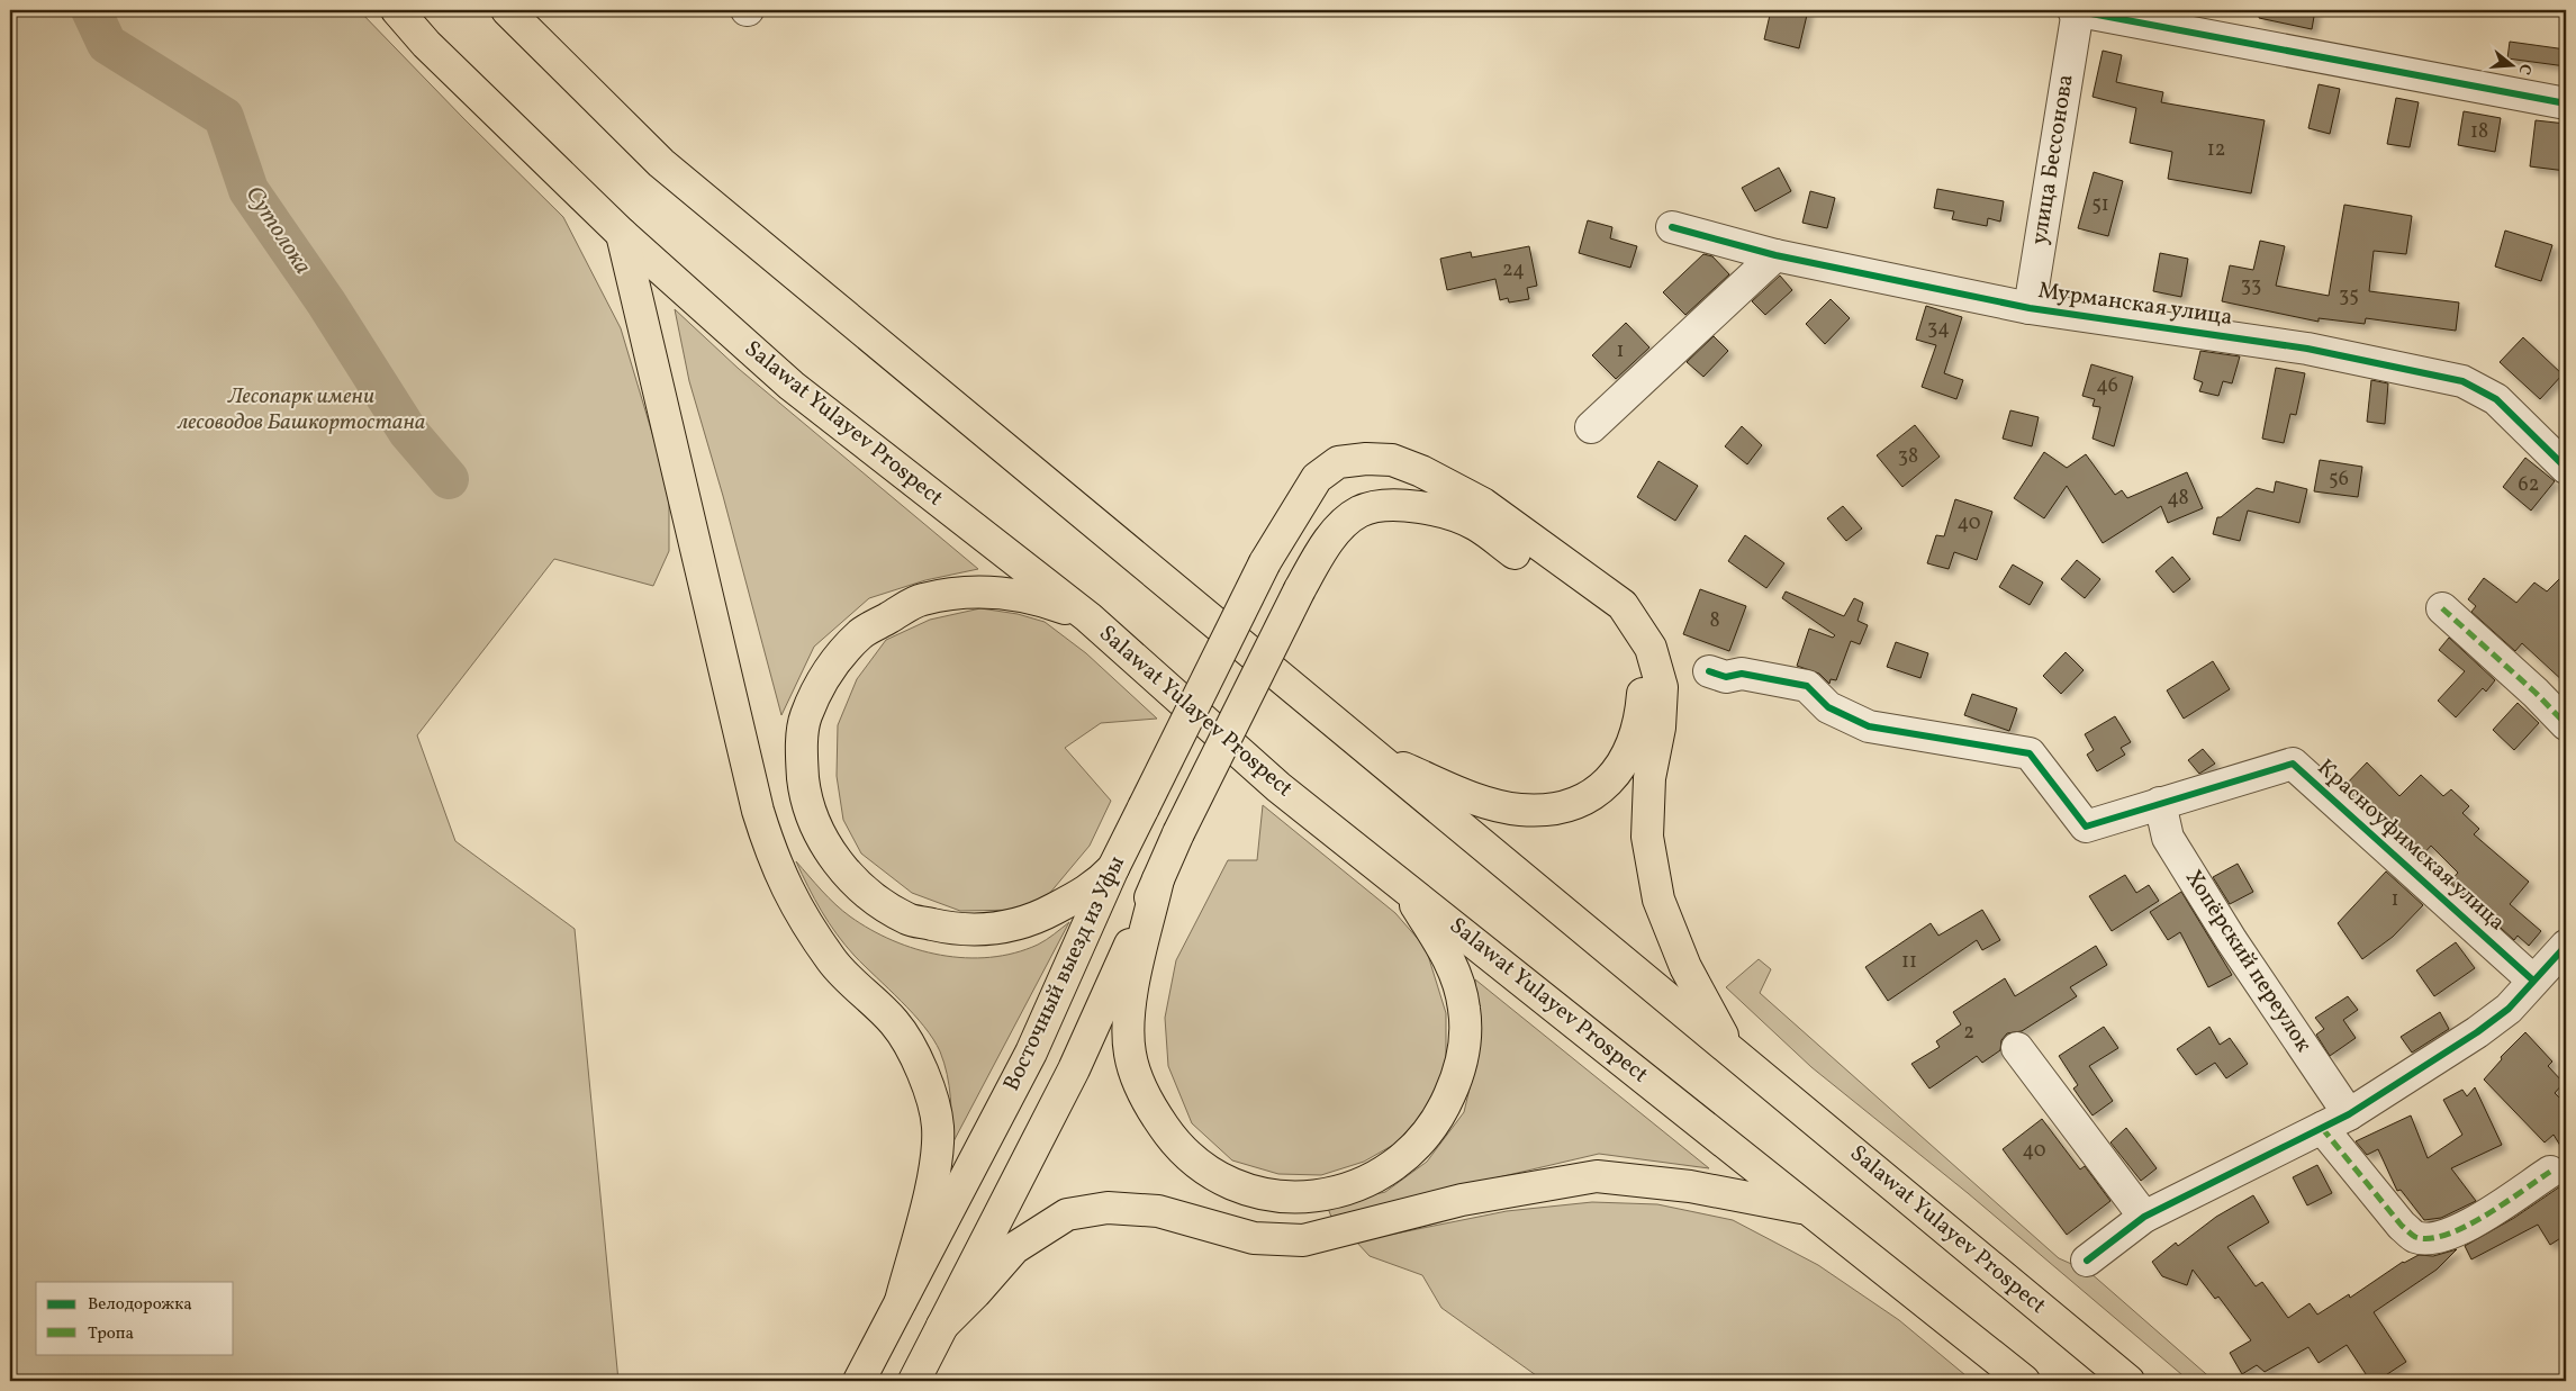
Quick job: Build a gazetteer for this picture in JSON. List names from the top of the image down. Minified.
{"streets":{"main road":["Salawat Yulayev Prospect","Восточный выезд из Уфы"],"street":["улица Бессонова","Мурманская улица","Красноуфимская улица","Хопёрский переулок"]},"crossings":[["улица Бессонова","Мурманская улица"],["Salawat Yulayev Prospect","Восточный выезд из Уфы"],["Красноуфимская улица","Хопёрский переулок"]],"water":["Сутолока"],"parks":["Лесопарк имени лесоводов Башкортостана"],"house_numbers":["18","12","51","24","33","35","34","1","46","38","56","62","48","40","8","1","11","2","40"],"legend":["Велодорожка","Тропа"],"north":"right"}
